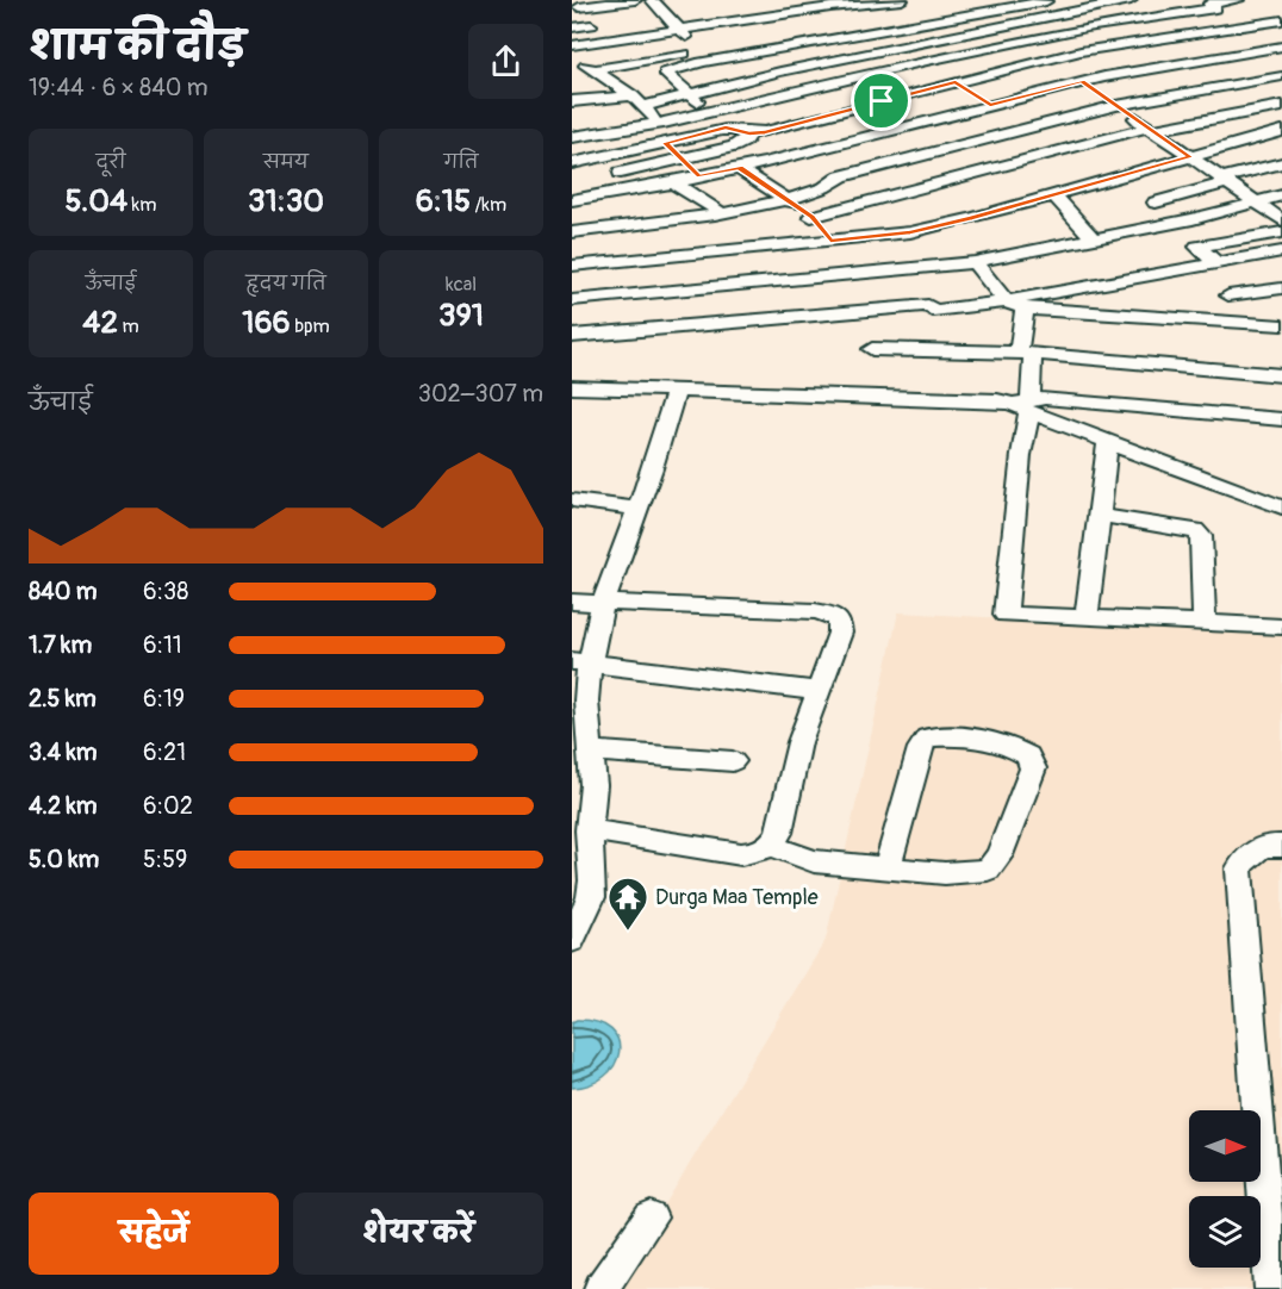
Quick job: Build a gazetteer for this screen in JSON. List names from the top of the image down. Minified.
{"places":{"temple":["Durga Maa Temple"]},"north":"right","page":{"heading":["शाम की दौड़","19:44 · 6 × 840 m"],"stats":[["दूरी","5.04 km"],["समय","31:30"],["गति","6:15 /km"],["ऊँचाई","42 m"],["हृदय गति","166 bpm"],["kcal","391"]],"chart":["ऊँचाई","302–307 m"],"list":[{"name":"840 m","note":"6:38"},{"name":"1.7 km","note":"6:11"},{"name":"2.5 km","note":"6:19"},{"name":"3.4 km","note":"6:21"},{"name":"4.2 km","note":"6:02"},{"name":"5.0 km","note":"5:59"}],"buttons":["सहेजें","शेयर करें"]}}
